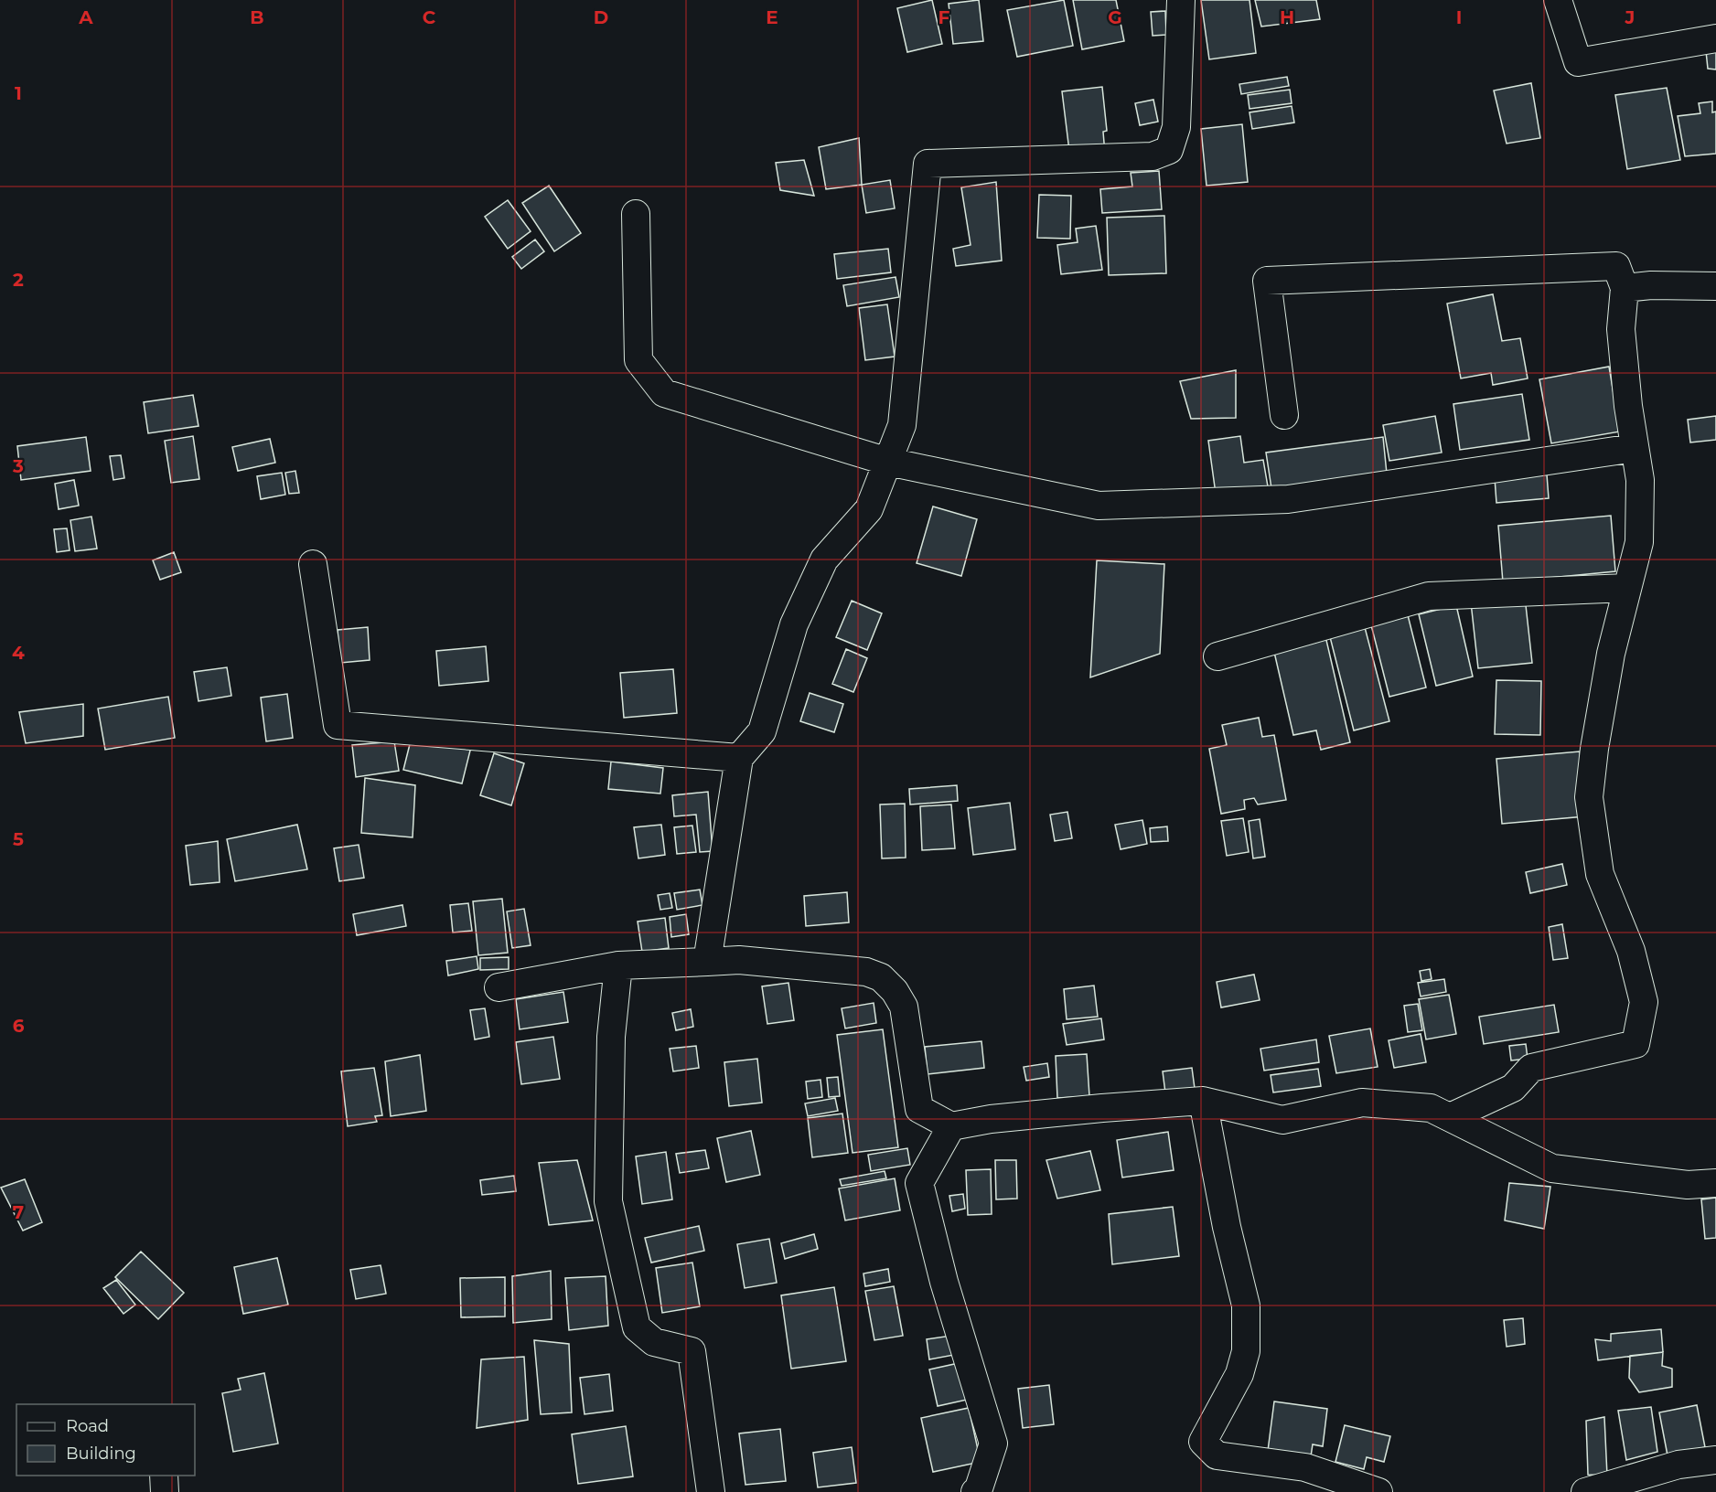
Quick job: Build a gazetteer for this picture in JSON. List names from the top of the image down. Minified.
{"legend":["Road","Building"],"grid":{"columns":["A","B","C","D","E","F","G","H","I","J"],"rows":["1","2","3","4","5","6","7"]}}
